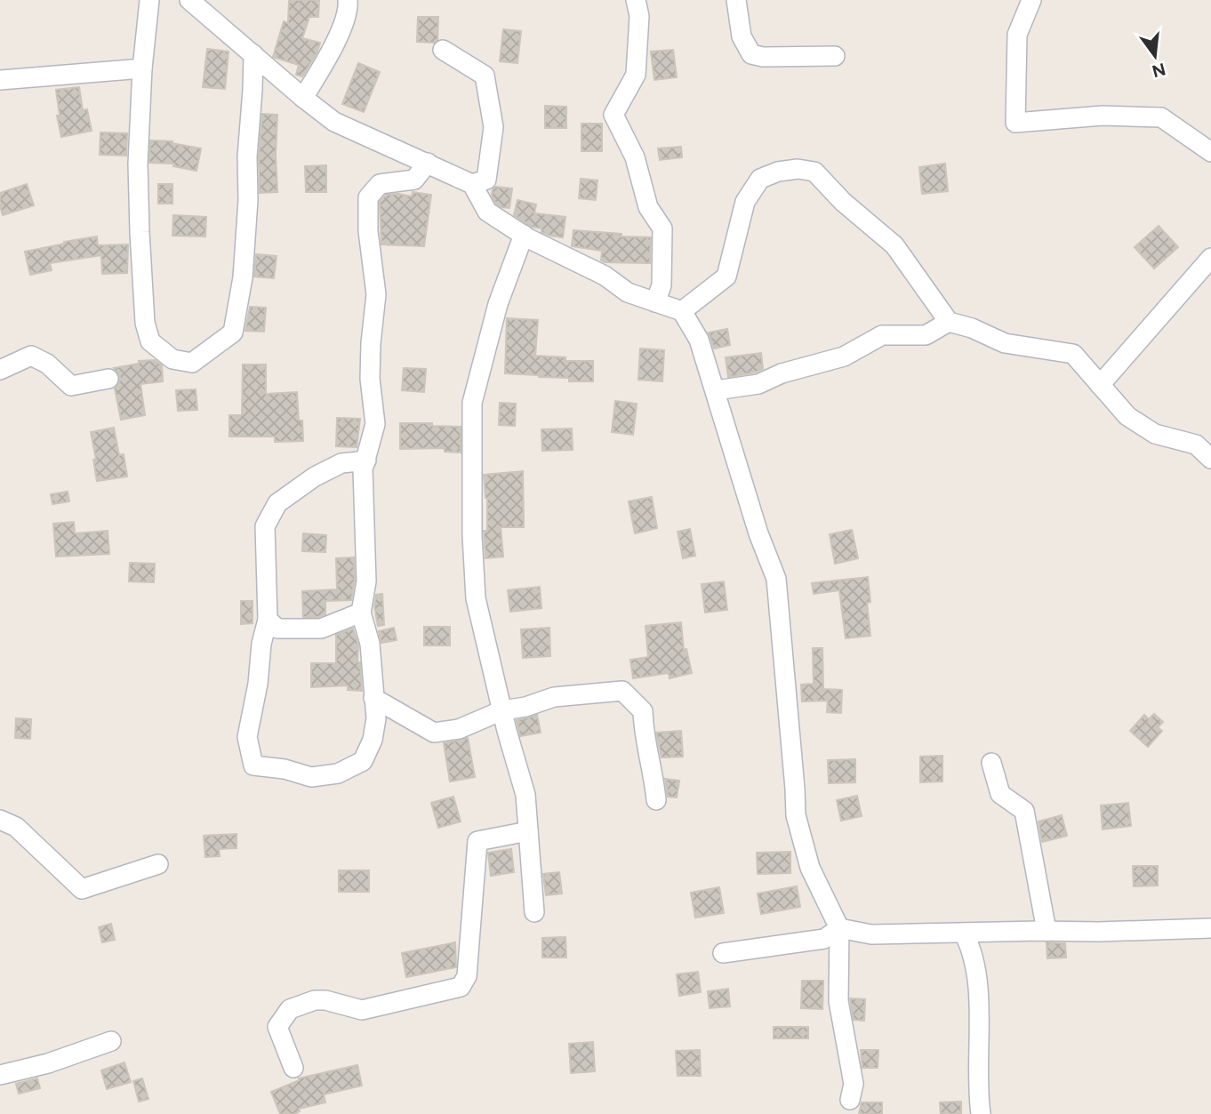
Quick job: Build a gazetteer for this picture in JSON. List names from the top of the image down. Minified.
{"north":"bottom"}
